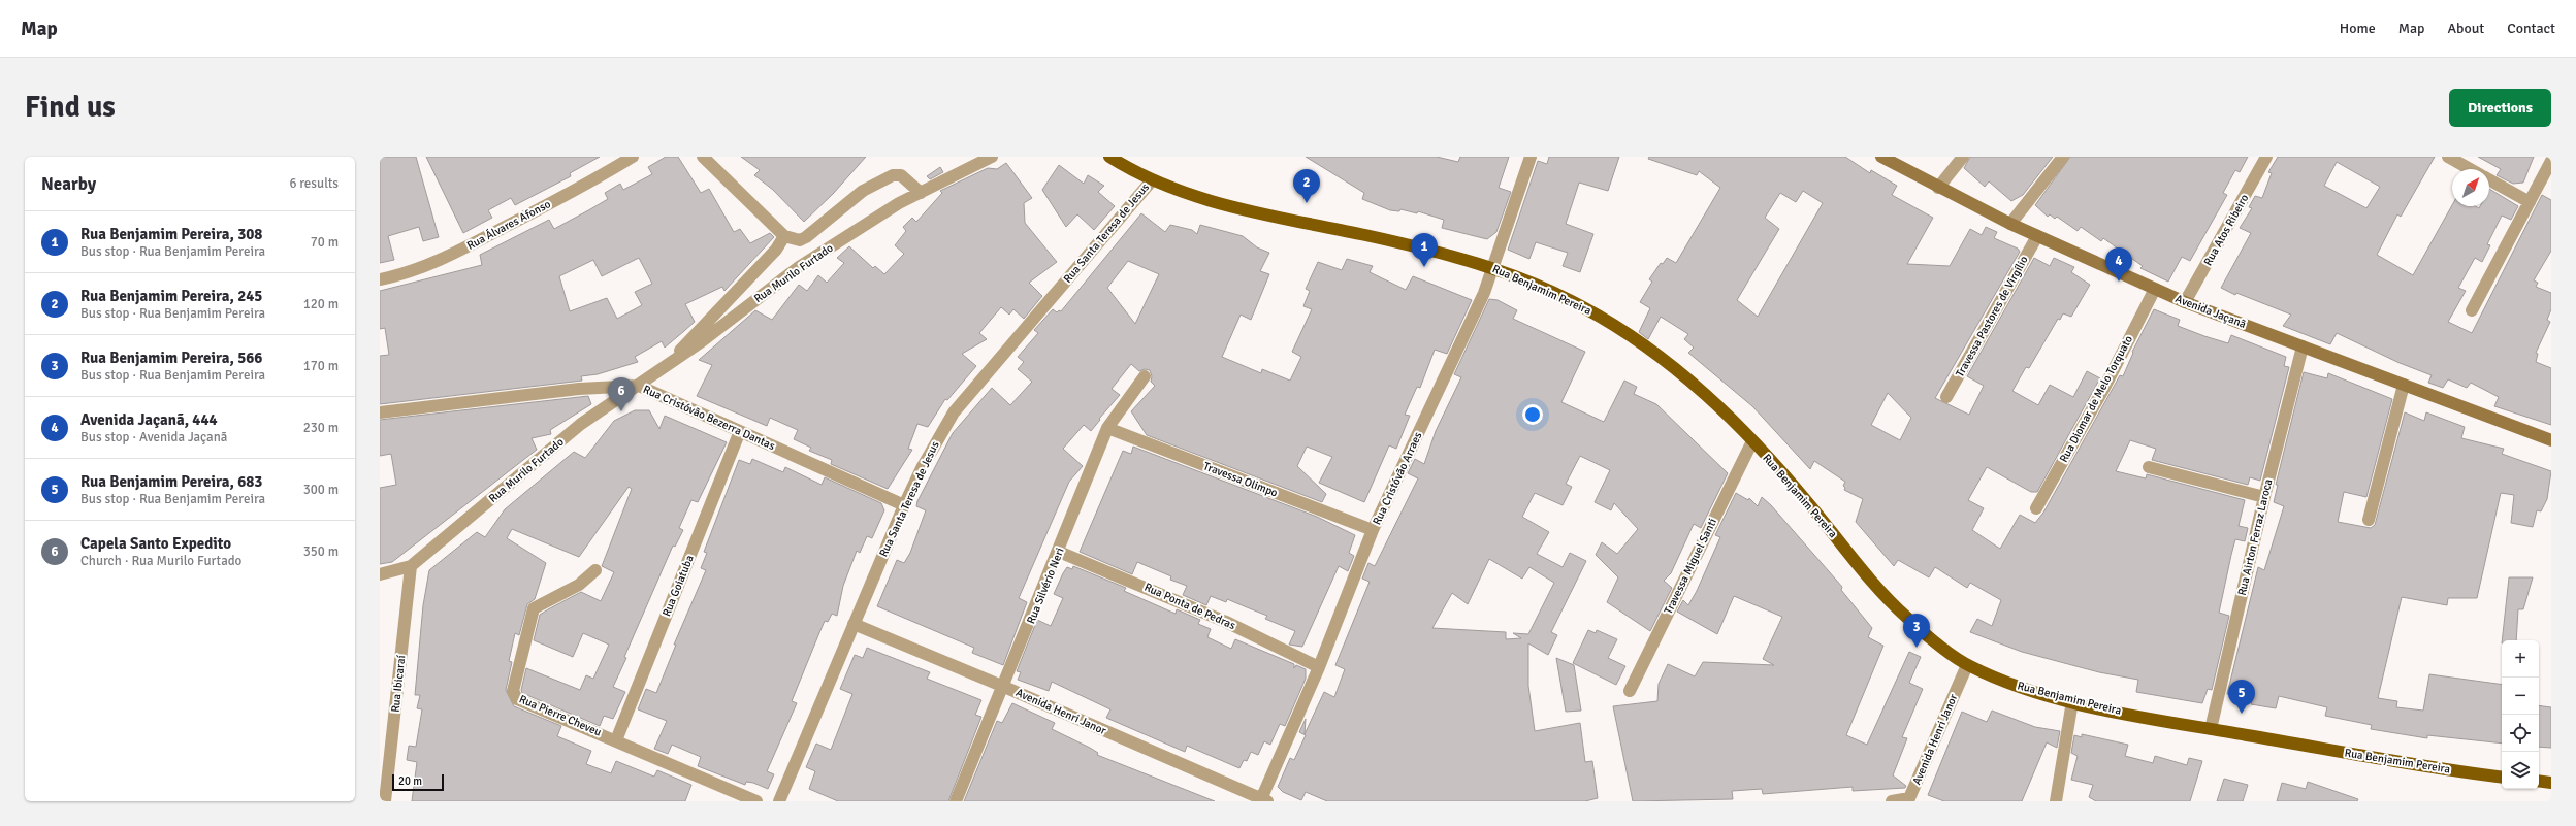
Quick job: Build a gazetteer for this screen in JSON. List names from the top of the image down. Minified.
{"streets":{"main road":["Rua Benjamim Pereira"],"street":["Rua Álvares Afonso","Rua Atos Ribeiro","Rua Santa Teresa de Jesus","Rua Murilo Furtado","Avenida Jaçanã","Travessa Pastores de Virgílio","Rua Diomar de Melo Torquato","Rua Cristóvão Bezerra Dantas","Rua Cristóvão Arraes","Travessa Olimpo","Rua Airton Ferraz Laroca","Travessa Miguel Santi","Rua Goiatuba","Rua Silvério Neri","Rua Ponta de Pedras","Rua Ibicaraí","Avenida Henri Janor","Rua Pierre Cheveu"]},"crossings":[["Rua Atos Ribeiro","Avenida Jaçanã"],["Rua Santa Teresa de Jesus","Rua Benjamim Pereira"],["Rua Santa Teresa de Jesus","Rua Cristóvão Bezerra Dantas"],["Rua Santa Teresa de Jesus","Avenida Henri Janor"],["Rua Murilo Furtado","Rua Cristóvão Bezerra Dantas"],["Rua Murilo Furtado","Rua Ibicaraí"],["Rua Benjamim Pereira","Rua Cristóvão Arraes"],["Rua Benjamim Pereira","Rua Airton Ferraz Laroca"],["Rua Benjamim Pereira","Travessa Miguel Santi"],["Rua Benjamim Pereira","Avenida Henri Janor"],["Avenida Jaçanã","Travessa Pastores de Virgílio"],["Avenida Jaçanã","Rua Diomar de Melo Torquato"],["Avenida Jaçanã","Rua Airton Ferraz Laroca"],["Rua Cristóvão Bezerra Dantas","Rua Goiatuba"],["Rua Cristóvão Arraes","Travessa Olimpo"],["Rua Cristóvão Arraes","Rua Ponta de Pedras"],["Rua Cristóvão Arraes","Avenida Henri Janor"],["Travessa Olimpo","Rua Silvério Neri"],["Rua Goiatuba","Rua Pierre Cheveu"],["Rua Silvério Neri","Rua Ponta de Pedras"],["Rua Silvério Neri","Avenida Henri Janor"]],"scale_bar":"20 m","north":"top right","page":{"header":"Map","nav":["Home","Map","About","Contact"],"buttons":"Directions","title":"Find us","heading":["Nearby","6 results"],"pins":["2","1","4","6","3","5"],"list":[{"mark":"1","name":"Rua Benjamim Pereira, 308","note":"Bus stop · Rua Benjamim Pereira","value":"70 m"},{"mark":"2","name":"Rua Benjamim Pereira, 245","note":"Bus stop · Rua Benjamim Pereira","value":"120 m"},{"mark":"3","name":"Rua Benjamim Pereira, 566","note":"Bus stop · Rua Benjamim Pereira","value":"170 m"},{"mark":"4","name":"Avenida Jaçanã, 444","note":"Bus stop · Avenida Jaçanã","value":"230 m"},{"mark":"5","name":"Rua Benjamim Pereira, 683","note":"Bus stop · Rua Benjamim Pereira","value":"300 m"},{"mark":"6","name":"Capela Santo Expedito","note":"Church · Rua Murilo Furtado","value":"350 m"}],"map_buttons":["+","−"],"scale":"20 m"}}
